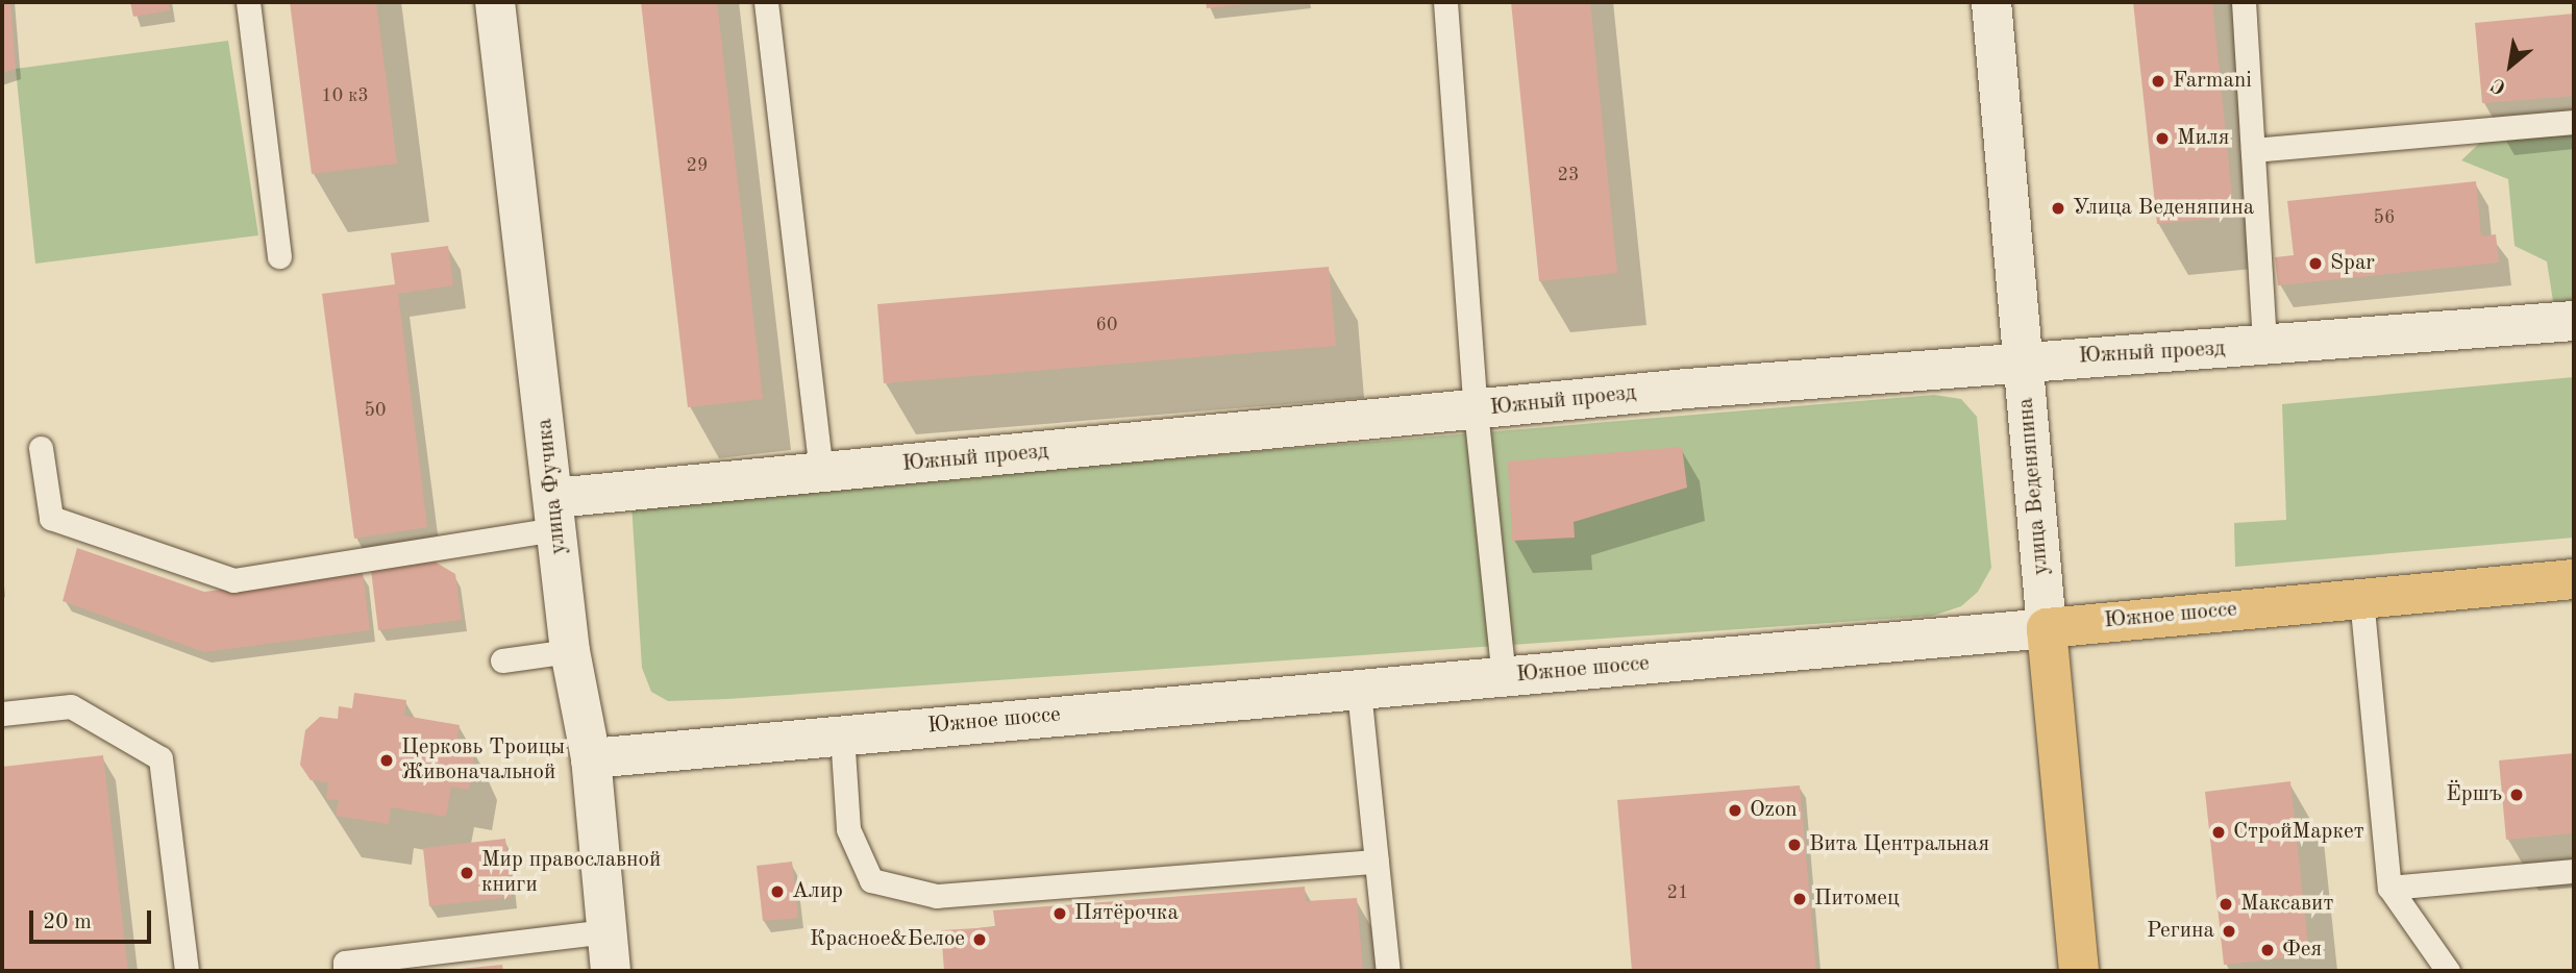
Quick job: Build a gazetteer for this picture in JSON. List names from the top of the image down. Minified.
{"streets":{"main road":["улица Веденяпина","Южное шоссе"],"street":["Южный проезд","улица Фучика"]},"crossings":[["Южный проезд","улица Фучика"],["Южный проезд","улица Веденяпина"],["улица Фучика","Южное шоссе"],["улица Веденяпина","Южное шоссе"]],"places":["Farmani","Миля","Улица Веденяпина","Spar","Церковь Троицы Живоначальной","Ёршъ","Ozon","СтройМаркет","Вита Центральная","Мир православной книги","Алир","Питомец","Максавит","Пятёрочка","Регина","Красное&Белое","Фея"],"house_numbers":["10 к3","29","23","56","60","50","21"],"scale_bar":"20 m","north":"bottom left"}
